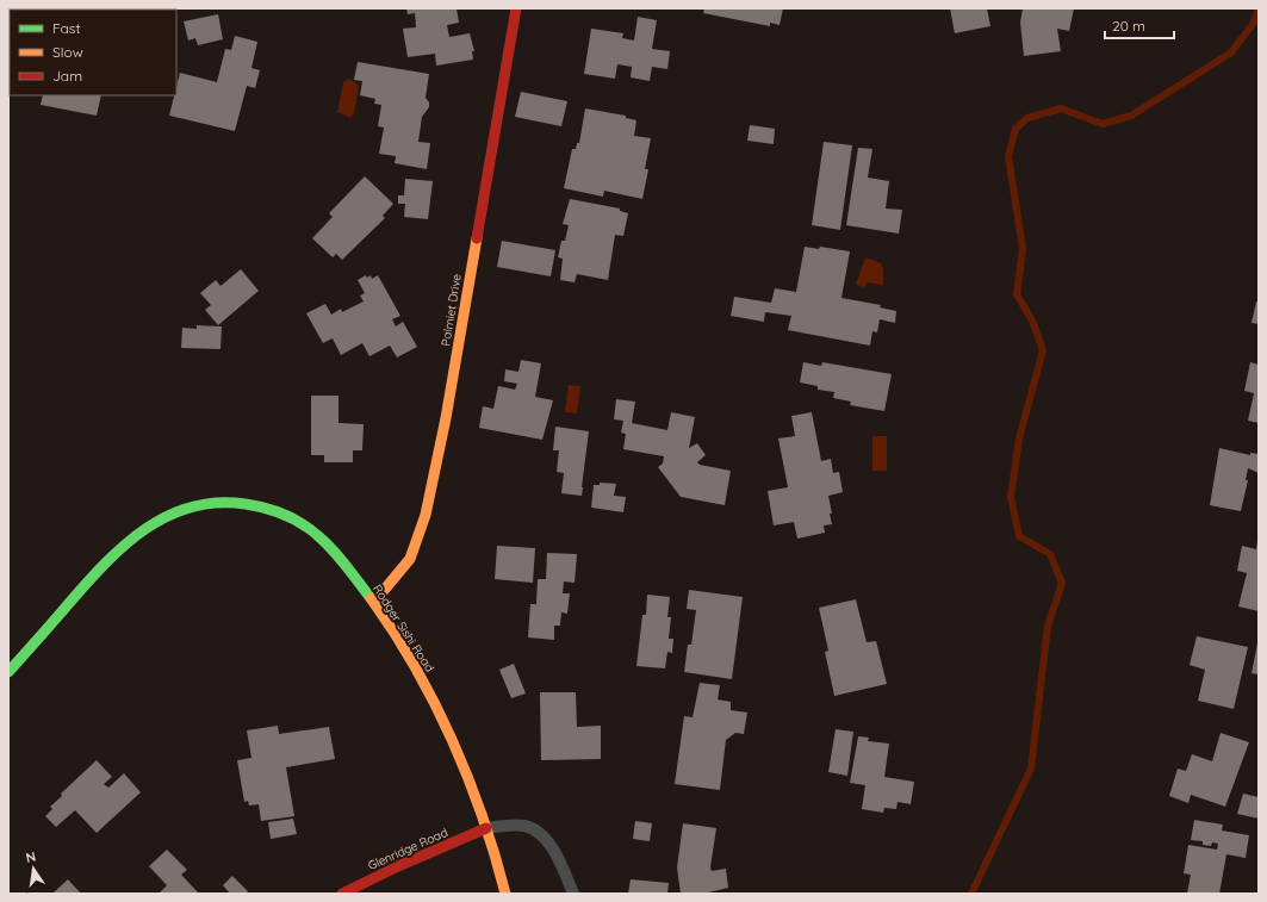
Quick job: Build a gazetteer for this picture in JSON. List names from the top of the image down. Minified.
{"streets":{"main road":["Palmiet Drive","Rodger Sishi Road","Glenridge Road"]},"crossings":[["Palmiet Drive","Rodger Sishi Road"],["Rodger Sishi Road","Glenridge Road"]],"legend":["Fast","Slow","Jam"],"scale_bar":"20 m","north":"top"}
